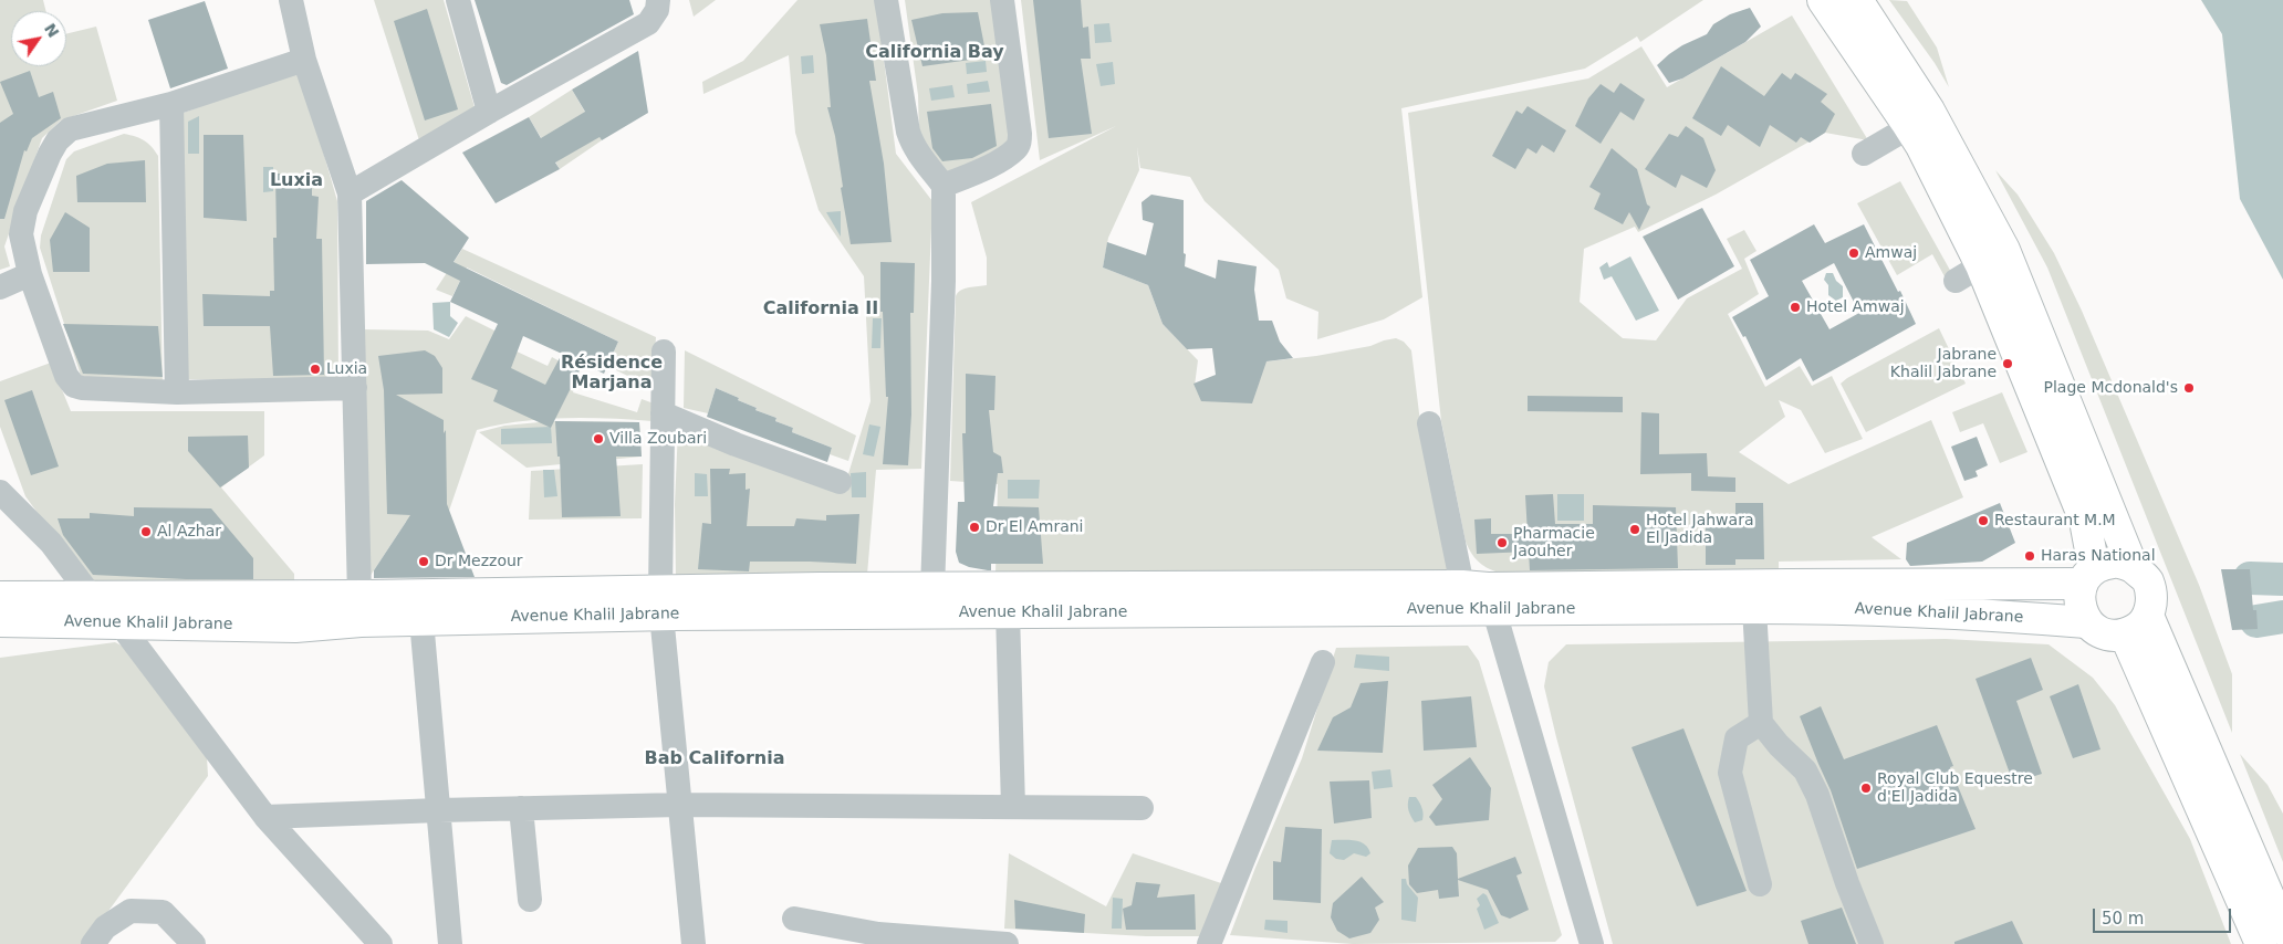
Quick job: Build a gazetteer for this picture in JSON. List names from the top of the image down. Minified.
{"streets":{"main road":["Avenue Khalil Jabrane"]},"districts":["California Bay","Luxia","California II","Résidence Marjana","Bab California"],"places":["Amwaj","Hotel Amwaj","Jabrane Khalil Jabrane","Luxia","Plage Mcdonald's","Villa Zoubari","Restaurant M.M","Dr El Amrani","Hotel Jahwara El Jadida","Al Azhar","Pharmacie Jaouher","Haras National","Dr Mezzour","Royal Club Equestre d'El Jadida"],"scale_bar":"50 m","north":"top right"}
